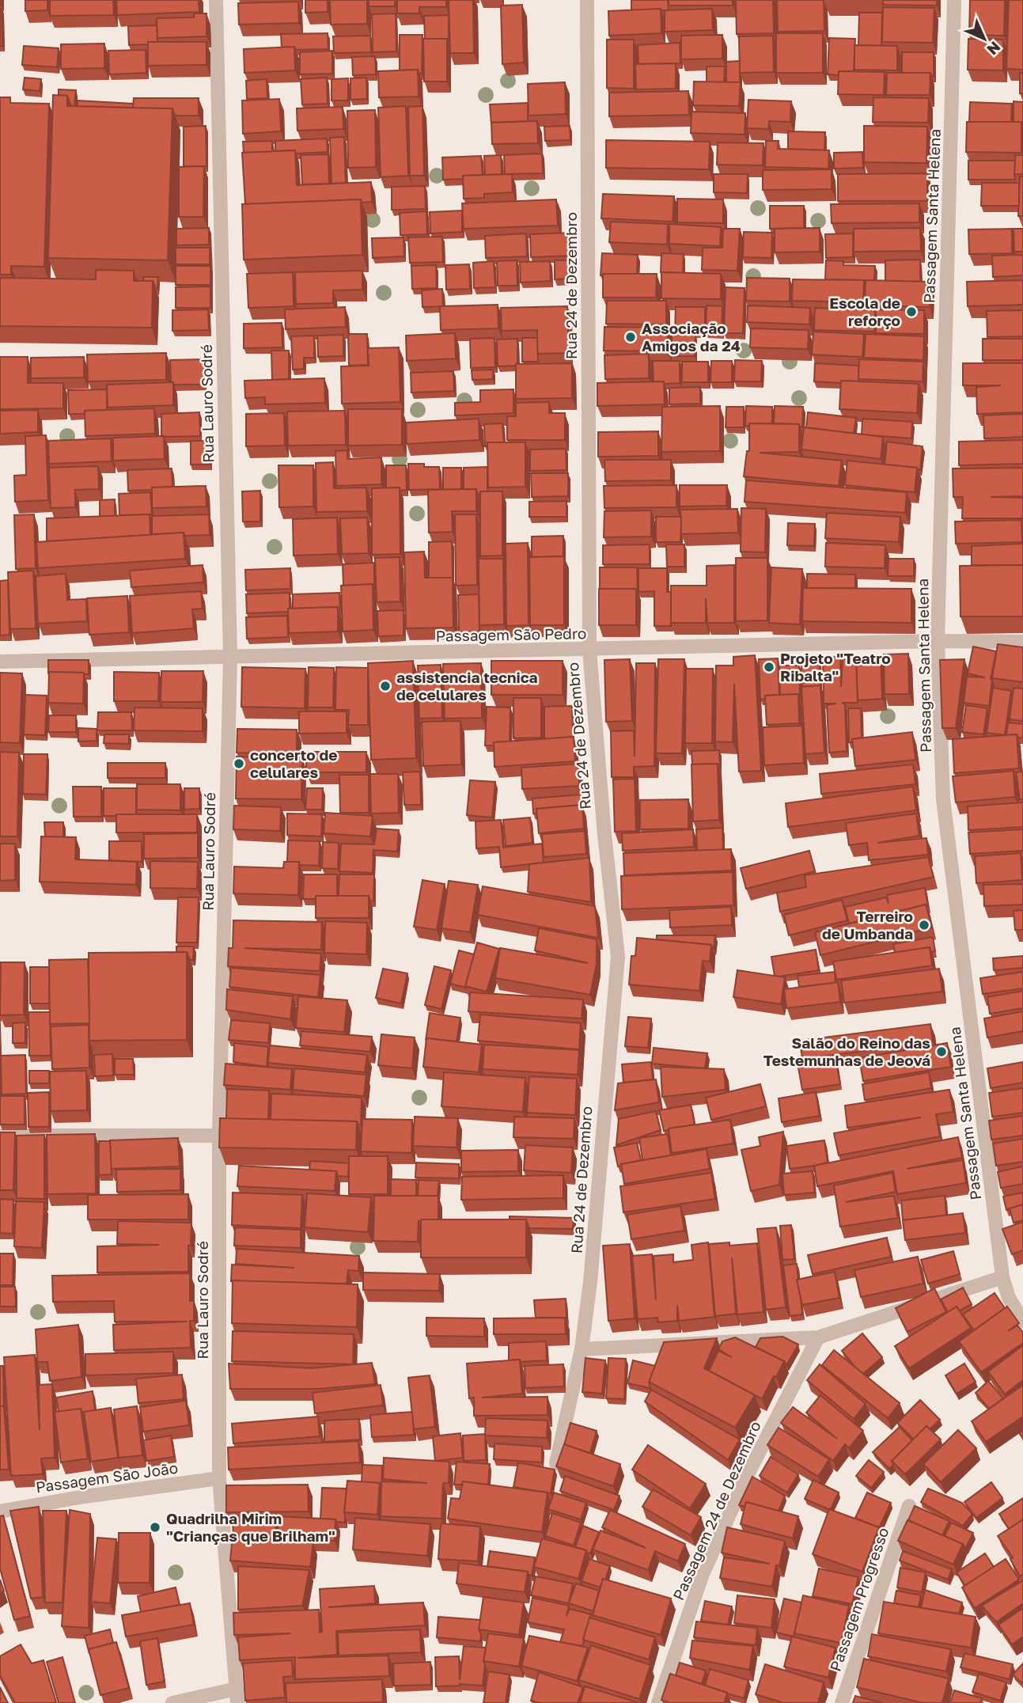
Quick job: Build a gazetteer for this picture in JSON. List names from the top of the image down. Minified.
{"streets":{"street":["Passagem Santa Helena","Rua 24 de Dezembro","Rua Lauro Sodré","Passagem São Pedro","Passagem São João","Passagem 24 de Dezembro","Passagem Progresso"]},"crossings":[["Passagem Santa Helena","Passagem São Pedro"],["Rua 24 de Dezembro","Passagem São Pedro"],["Rua Lauro Sodré","Passagem São Pedro"],["Rua Lauro Sodré","Passagem São João"]],"places":["Escola de reforço","Associação Amigos da 24","Projeto \"Teatro Ribalta\"","assistencia tecnica de celulares","concerto de celulares","Terreiro de Umbanda","Salão do Reino das Testemunhas de Jeová","Quadrilha Mirim \"Crianças que Brilham\""],"north":"bottom right"}
